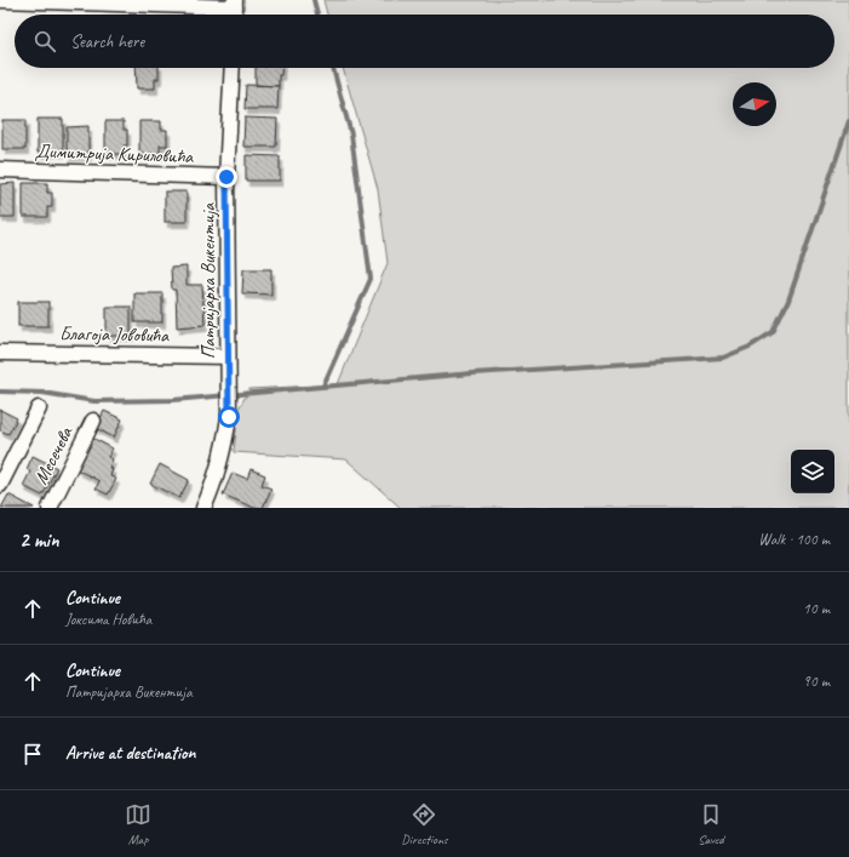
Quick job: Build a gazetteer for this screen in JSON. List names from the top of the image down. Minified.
{"streets":{"street":["Димитрија Кириловића","Патријарха Викентија","Благоја Јововића","Месечева"]},"crossings":[["Димитрија Кириловића","Патријарха Викентија"],["Патријарха Викентија","Благоја Јововића"]],"north":"right","page":{"search":"Search here","heading":["2 min","Walk · 100 m"],"list":[["Continue","Јоксима Новића","10 m"],["Continue","Патријарха Викентија","90 m"],"Arrive at destination"],"nav":["Map","Directions","Saved"]}}
